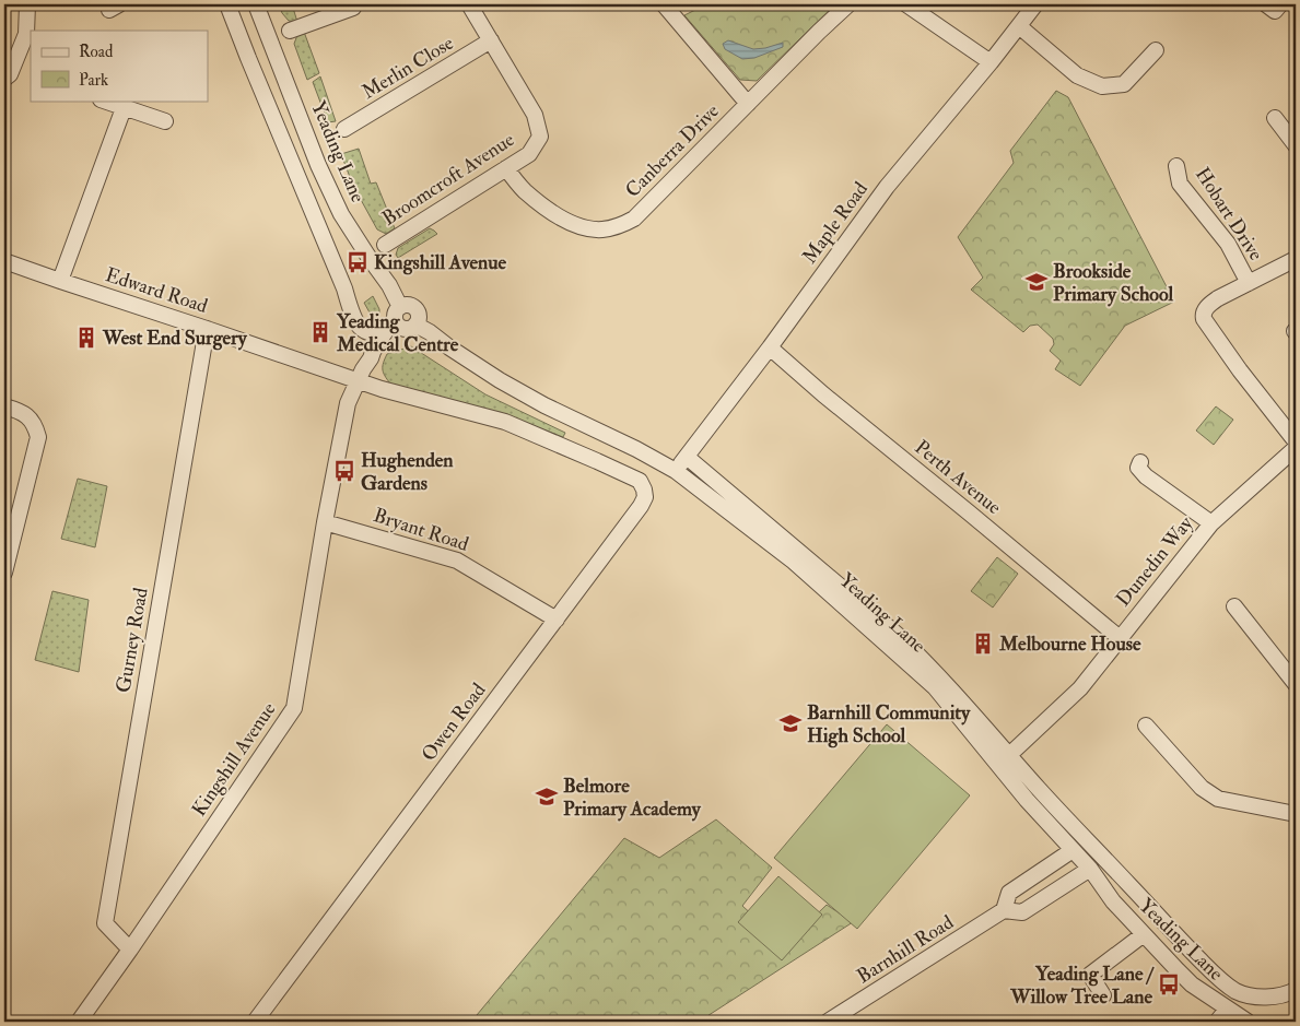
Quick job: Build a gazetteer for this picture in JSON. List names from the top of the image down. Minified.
{"streets":{"street":["Merlin Close","Canberra Drive","Yeading Lane","Broomcroft Avenue","Hobart Drive","Maple Road","Edward Road","Perth Avenue","Bryant Road","Dunedin Way","Gurney Road","Owen Road","Kingshill Avenue","Barnhill Road"]},"crossings":[["Merlin Close","Broomcroft Avenue"],["Canberra Drive","Broomcroft Avenue"],["Yeading Lane","Maple Road"],["Yeading Lane","Kingshill Avenue"],["Yeading Lane","Barnhill Road"],["Maple Road","Perth Avenue"],["Edward Road","Gurney Road"],["Edward Road","Owen Road"],["Edward Road","Kingshill Avenue"],["Perth Avenue","Dunedin Way"],["Bryant Road","Owen Road"],["Bryant Road","Kingshill Avenue"],["Gurney Road","Kingshill Avenue"],["Owen Road","Kingshill Avenue"]],"places":{"bus stop":["Kingshill Avenue","Hughenden Gardens","Yeading Lane / Willow Tree Lane"],"school or university":["Brookside Primary School","Barnhill Community High School","Belmore Primary Academy"],"building":["Yeading Medical Centre","West End Surgery","Melbourne House"]},"legend":["Road","Park"]}
